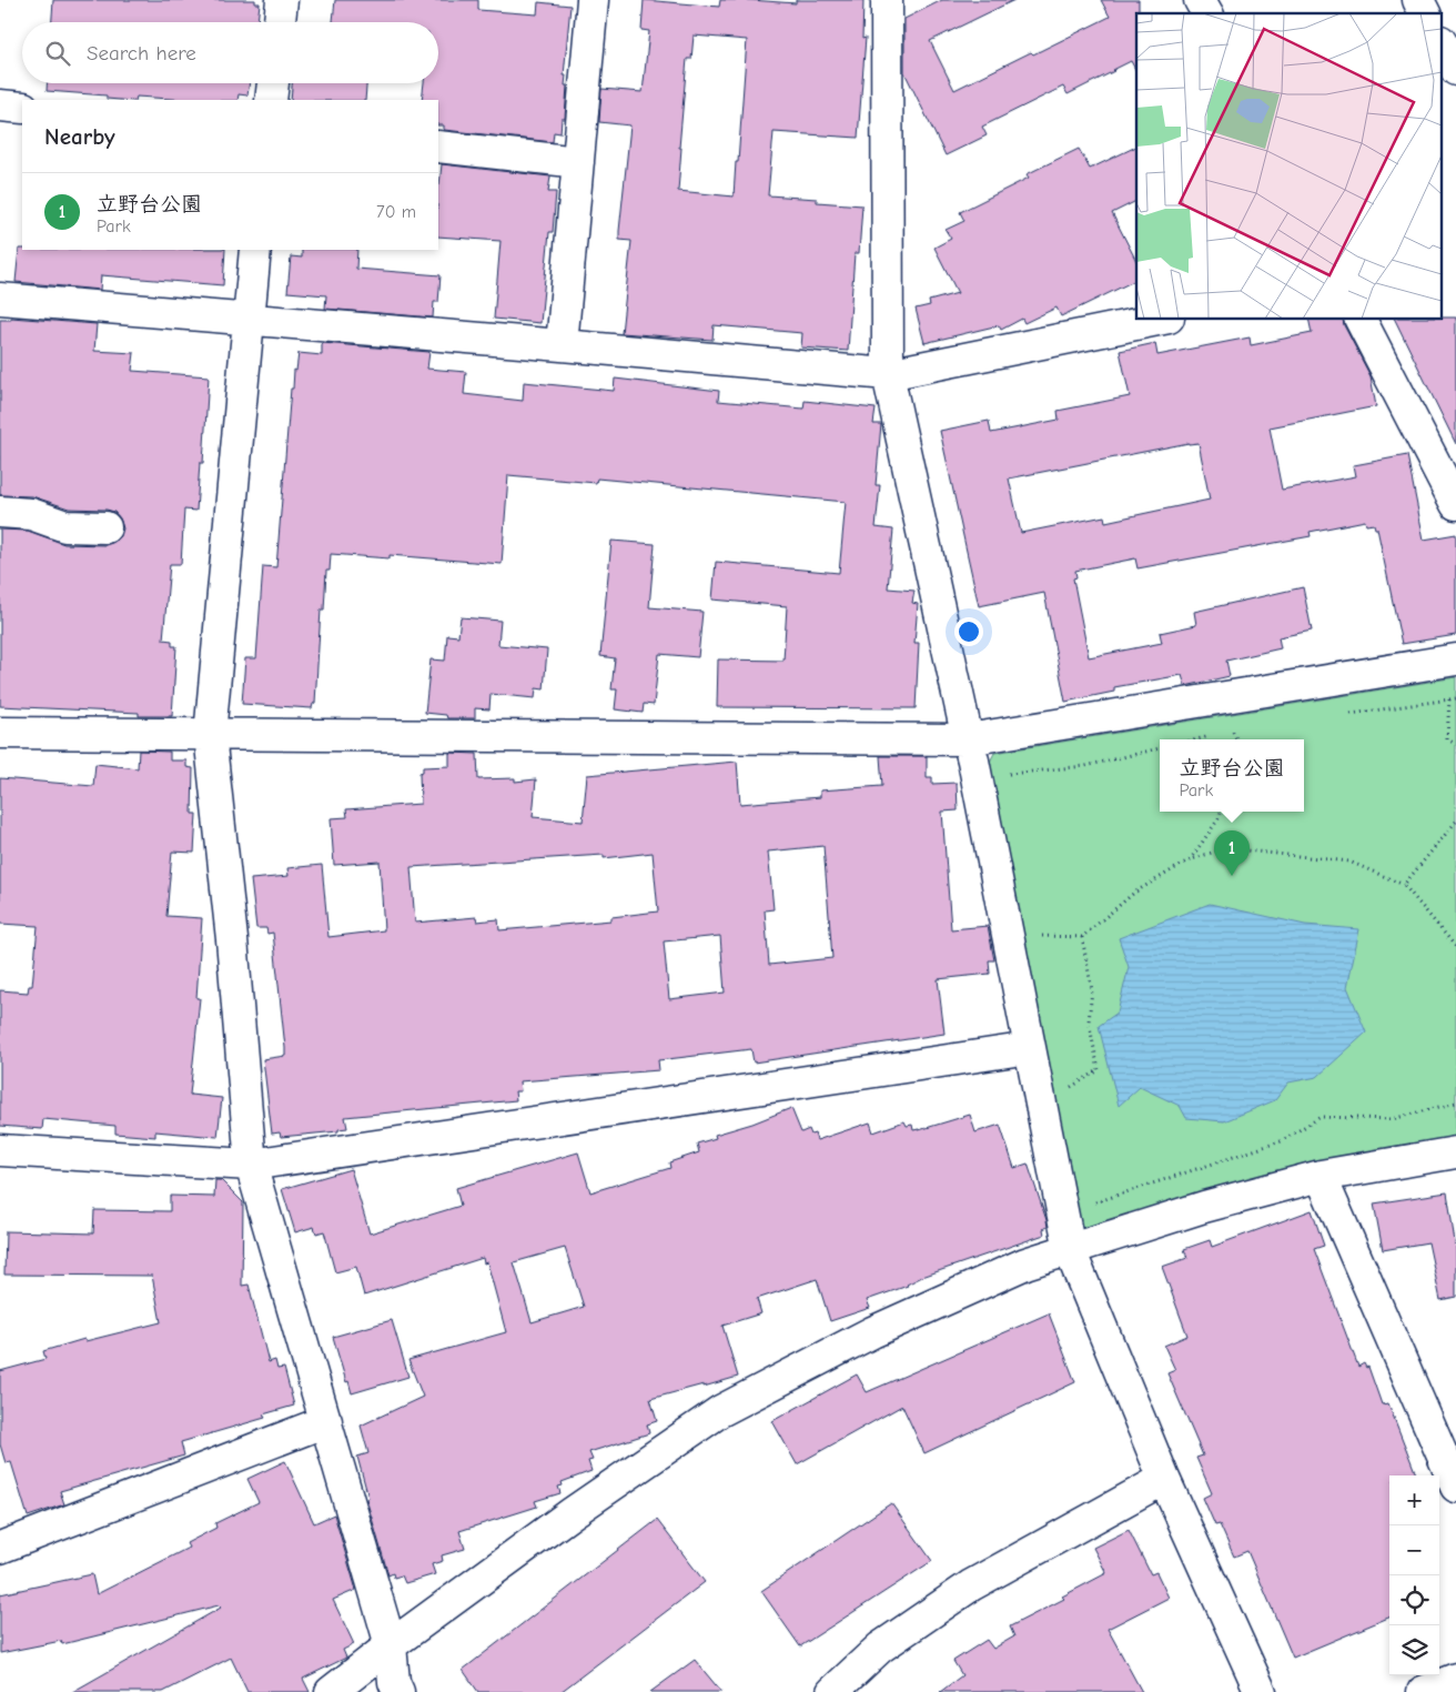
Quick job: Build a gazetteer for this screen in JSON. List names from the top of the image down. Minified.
{"page":{"search":"Search here","heading":"Nearby","list":[{"mark":"1","name":"立野台公園","note":"Park","value":"70 m"}],"popup":["立野台公園","Park"],"pins":"1","map_buttons":["+","−"]}}
